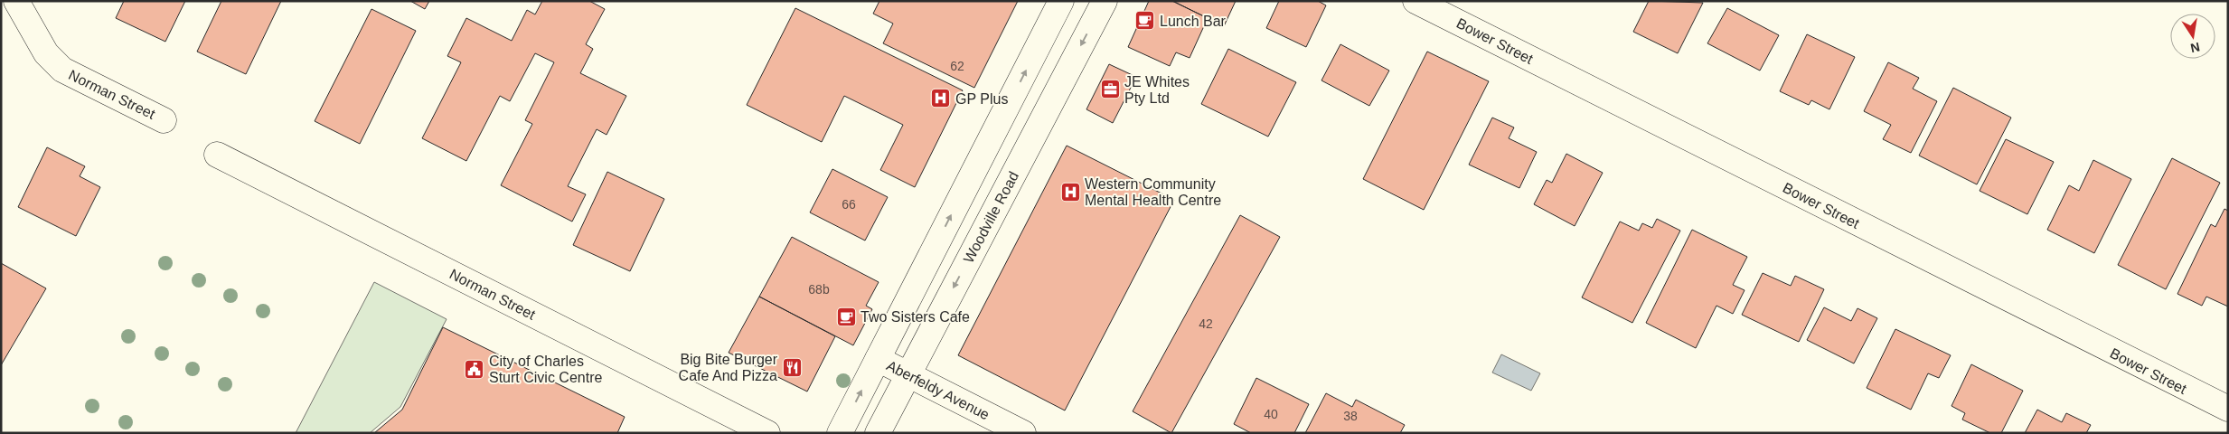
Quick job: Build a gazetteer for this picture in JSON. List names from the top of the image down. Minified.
{"streets":{"street":["Bower Street","Norman Street","Woodville Road","Aberfeldy Avenue"]},"crossings":[["Woodville Road","Aberfeldy Avenue"]],"places":{"cafe":["Lunch Bar","Two Sisters Cafe"],"office":["JE Whites Pty Ltd"],"hospital":["GP Plus","Western Community Mental Health Centre"],"restaurant":["Big Bite Burger Cafe And Pizza"],"public building":["City of Charles Sturt Civic Centre"]},"house_numbers":["62","66","68b","42","40","38"],"north":"bottom"}
